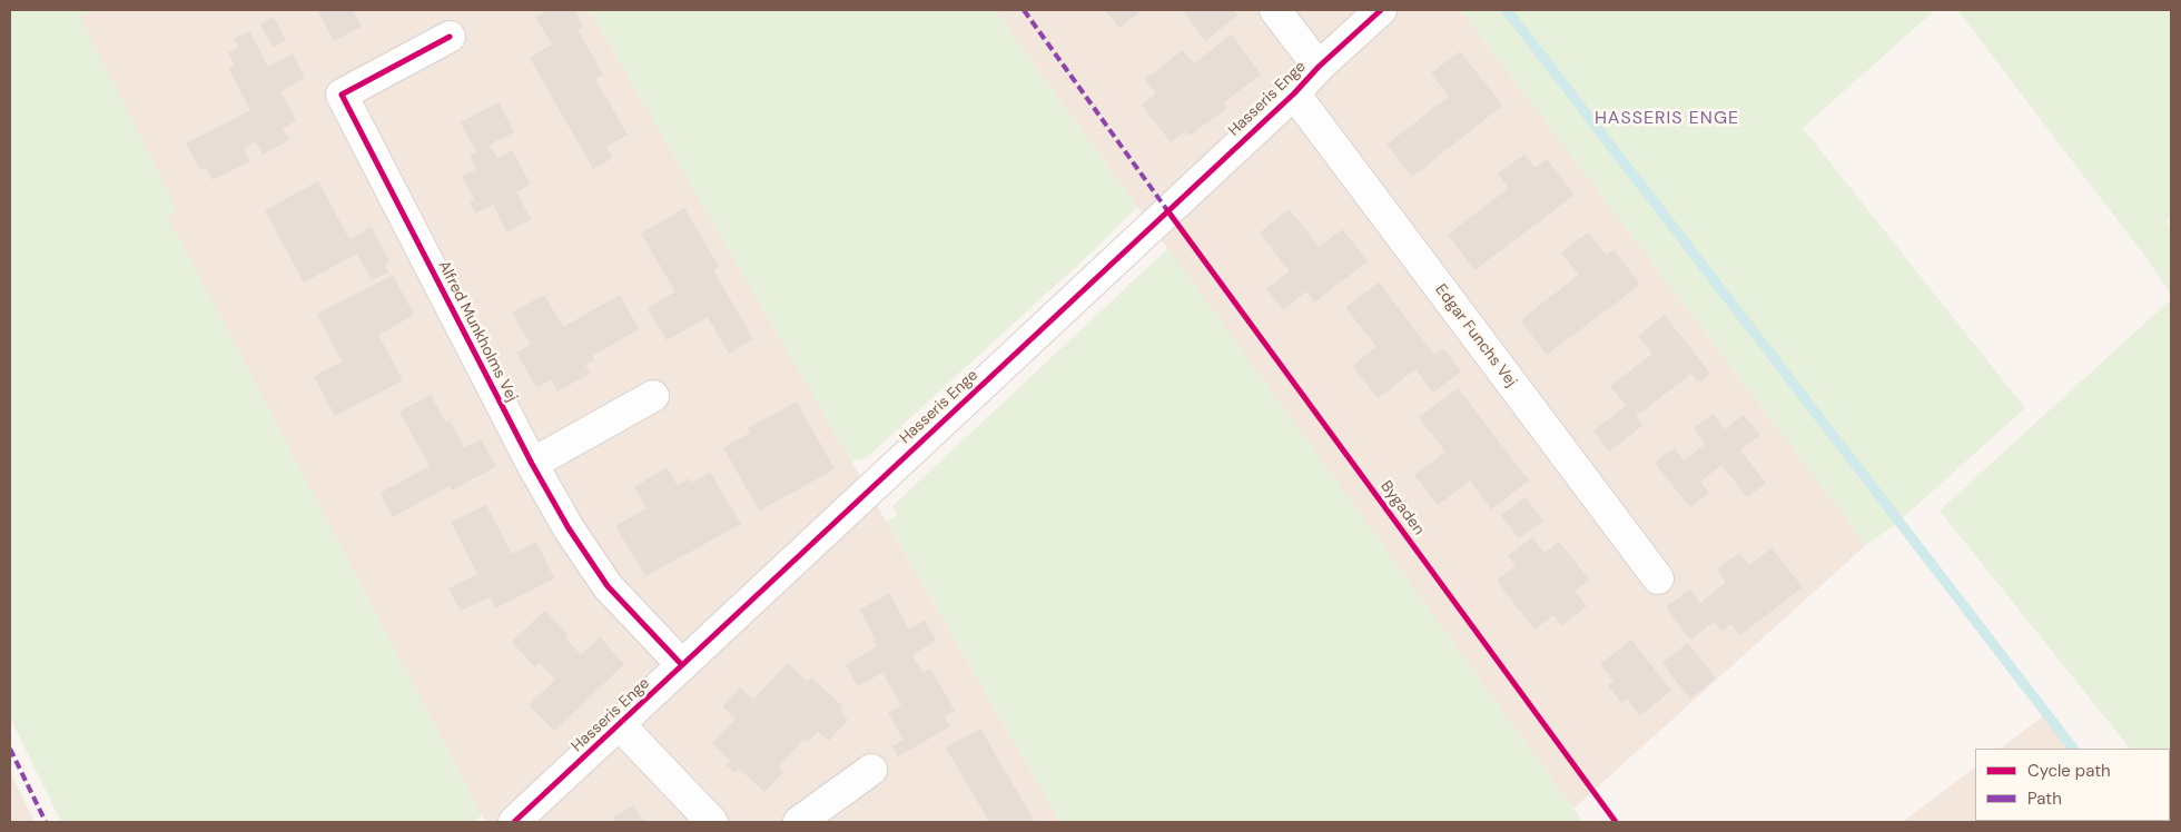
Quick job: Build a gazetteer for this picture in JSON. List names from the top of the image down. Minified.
{"streets":{"street":["Hasseris Enge","Alfred Munkholms Vej","Edgar Funchs Vej"],"cycle path":["Bygaden"]},"crossings":[["Hasseris Enge","Alfred Munkholms Vej"],["Hasseris Enge","Edgar Funchs Vej"]],"districts":["HASSERIS ENGE"],"legend":["Cycle path","Path"]}
